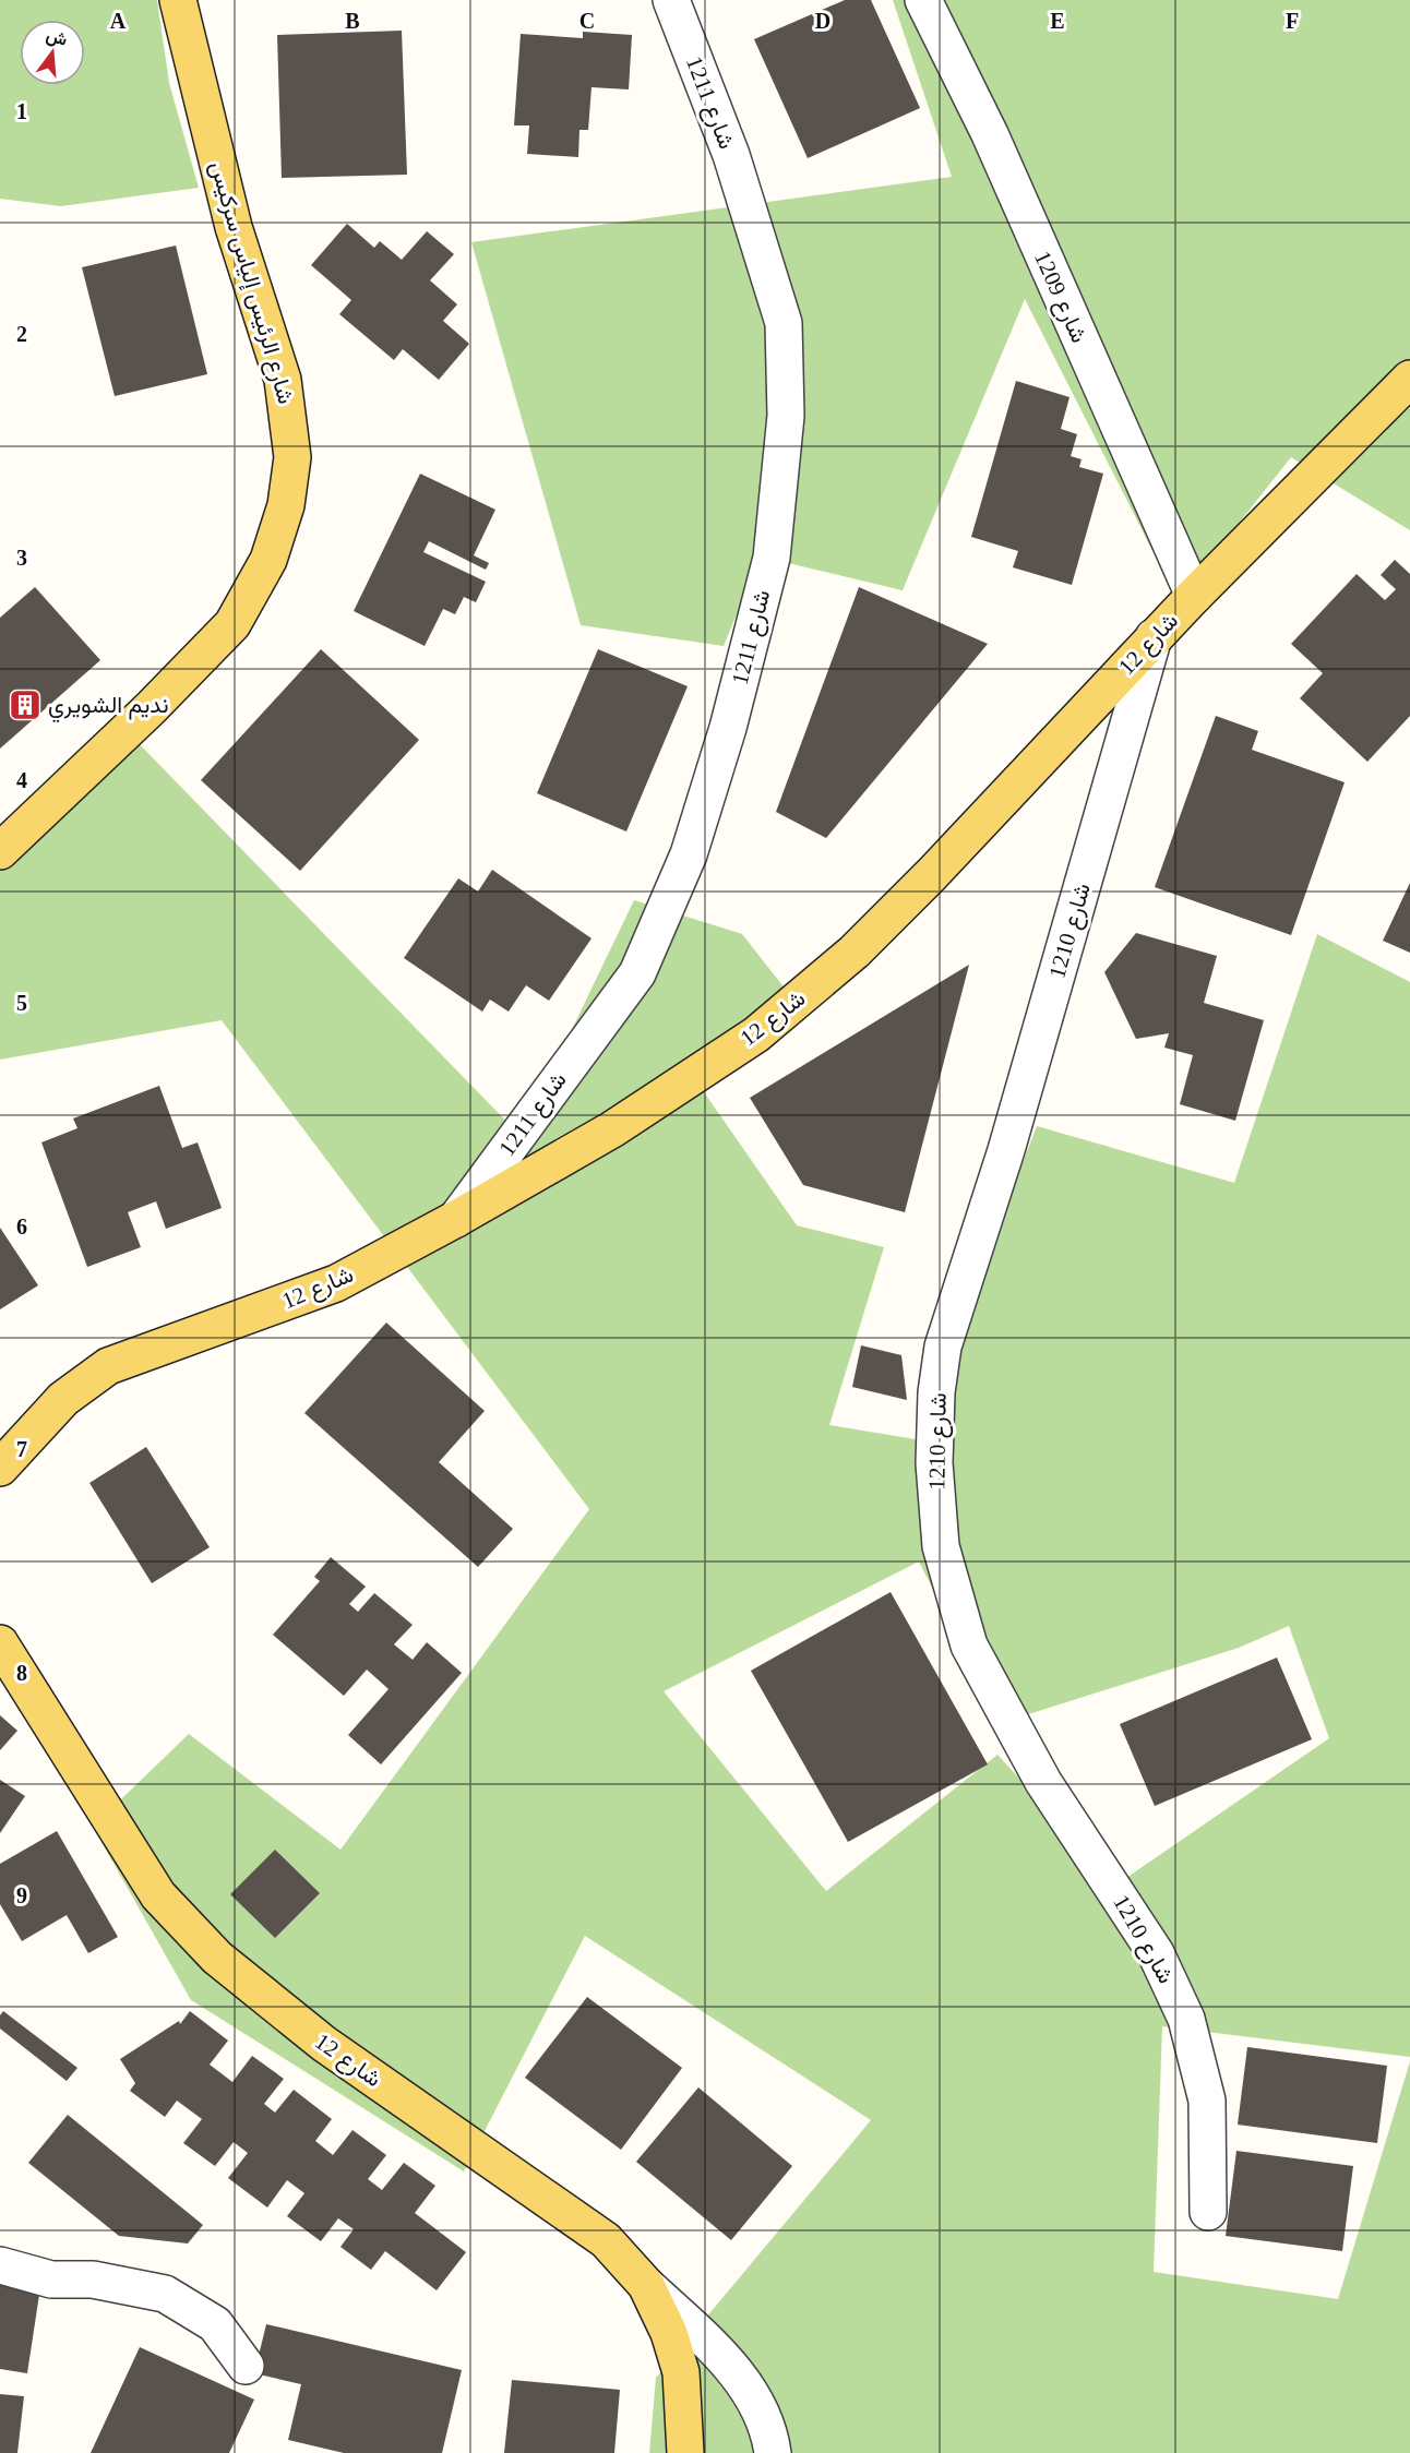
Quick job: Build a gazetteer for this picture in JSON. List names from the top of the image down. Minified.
{"streets":{"main road":["شارع الرئيس إلياس سركيس","شارع 12"],"street":["شارع 1211","شارع 1209","شارع 1210"]},"crossings":[["شارع 1211","شارع 12"],["شارع 1209","شارع 12"],["شارع 12","شارع 1210"]],"places":{"building":["نديم الشويري"]},"north":"top","grid":{"columns":["A","B","C","D","E","F"],"rows":["1","2","3","4","5","6","7","8","9"]}}
